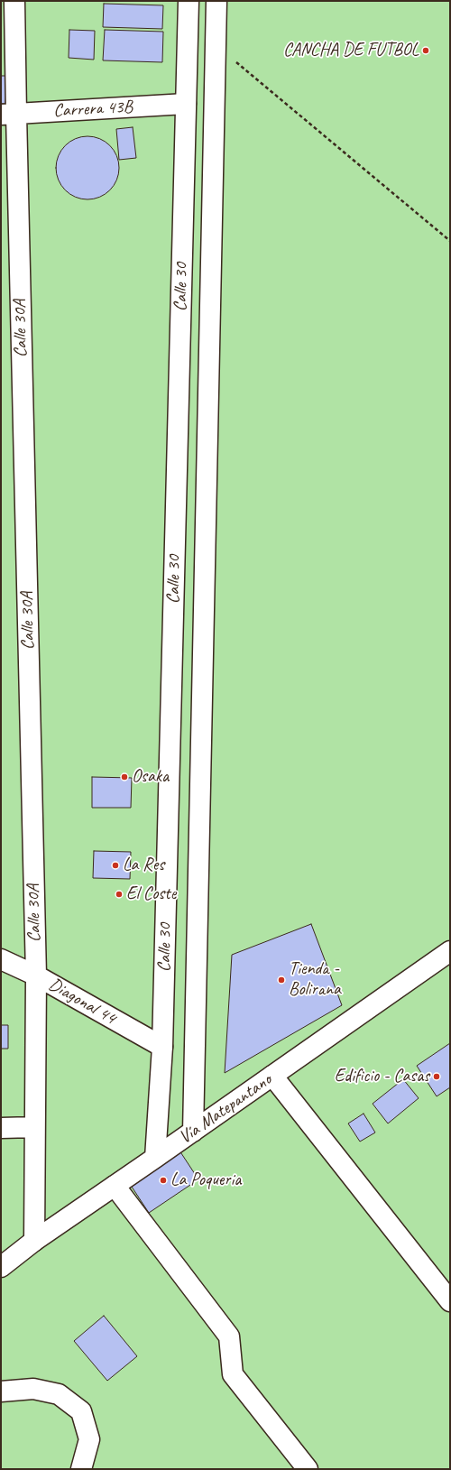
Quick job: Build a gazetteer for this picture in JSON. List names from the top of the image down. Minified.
{"streets":{"main road":["Carrera 43B","Calle 30","Calle 30A","Diagonal 44","Vía Matepantano"]},"crossings":[["Carrera 43B","Calle 30"],["Carrera 43B","Calle 30A"],["Calle 30","Diagonal 44"],["Calle 30","Vía Matepantano"],["Calle 30A","Diagonal 44"],["Calle 30A","Vía Matepantano"]],"places":["CANCHA DE FUTBOL","Osaka","La Res","El Coste","Tienda - Bolirana","Edificio - Casas","La Poqueria"]}
